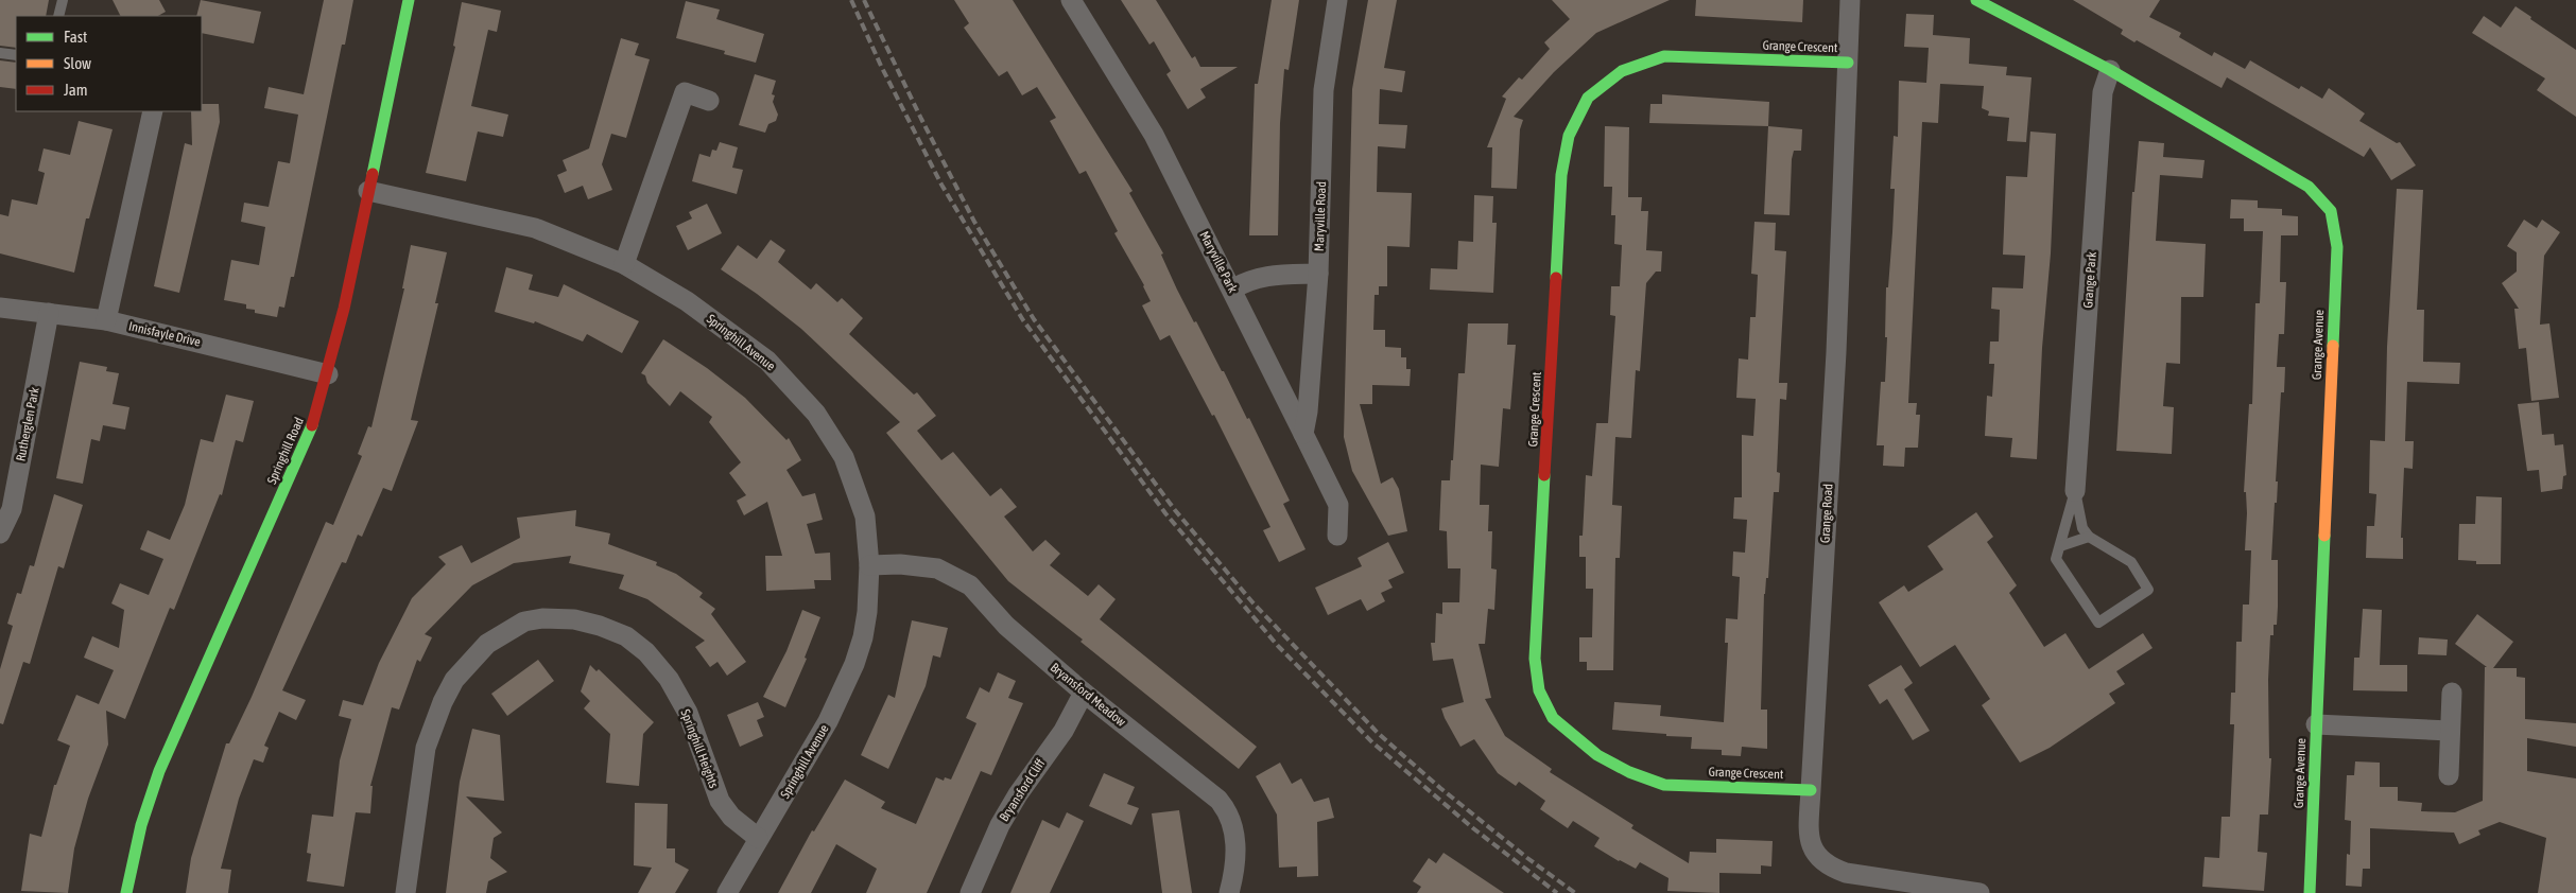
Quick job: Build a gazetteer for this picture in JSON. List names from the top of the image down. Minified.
{"streets":{"street":["Grange Crescent","Maryville Road","Maryville Park","Grange Park","Innisfayle Drive","Springhill Avenue","Grange Avenue","Rutherglen Park","Springhill Road","Grange Road","Bryansford Meadow","Springhill Heights","Bryansford Cliff"]},"crossings":[["Grange Crescent","Grange Road"],["Maryville Road","Maryville Park"],["Grange Park","Grange Avenue"],["Innisfayle Drive","Rutherglen Park"],["Innisfayle Drive","Springhill Road"],["Springhill Avenue","Springhill Road"],["Springhill Avenue","Bryansford Meadow"],["Springhill Avenue","Springhill Heights"],["Bryansford Meadow","Bryansford Cliff"]],"legend":["Fast","Slow","Jam"]}
